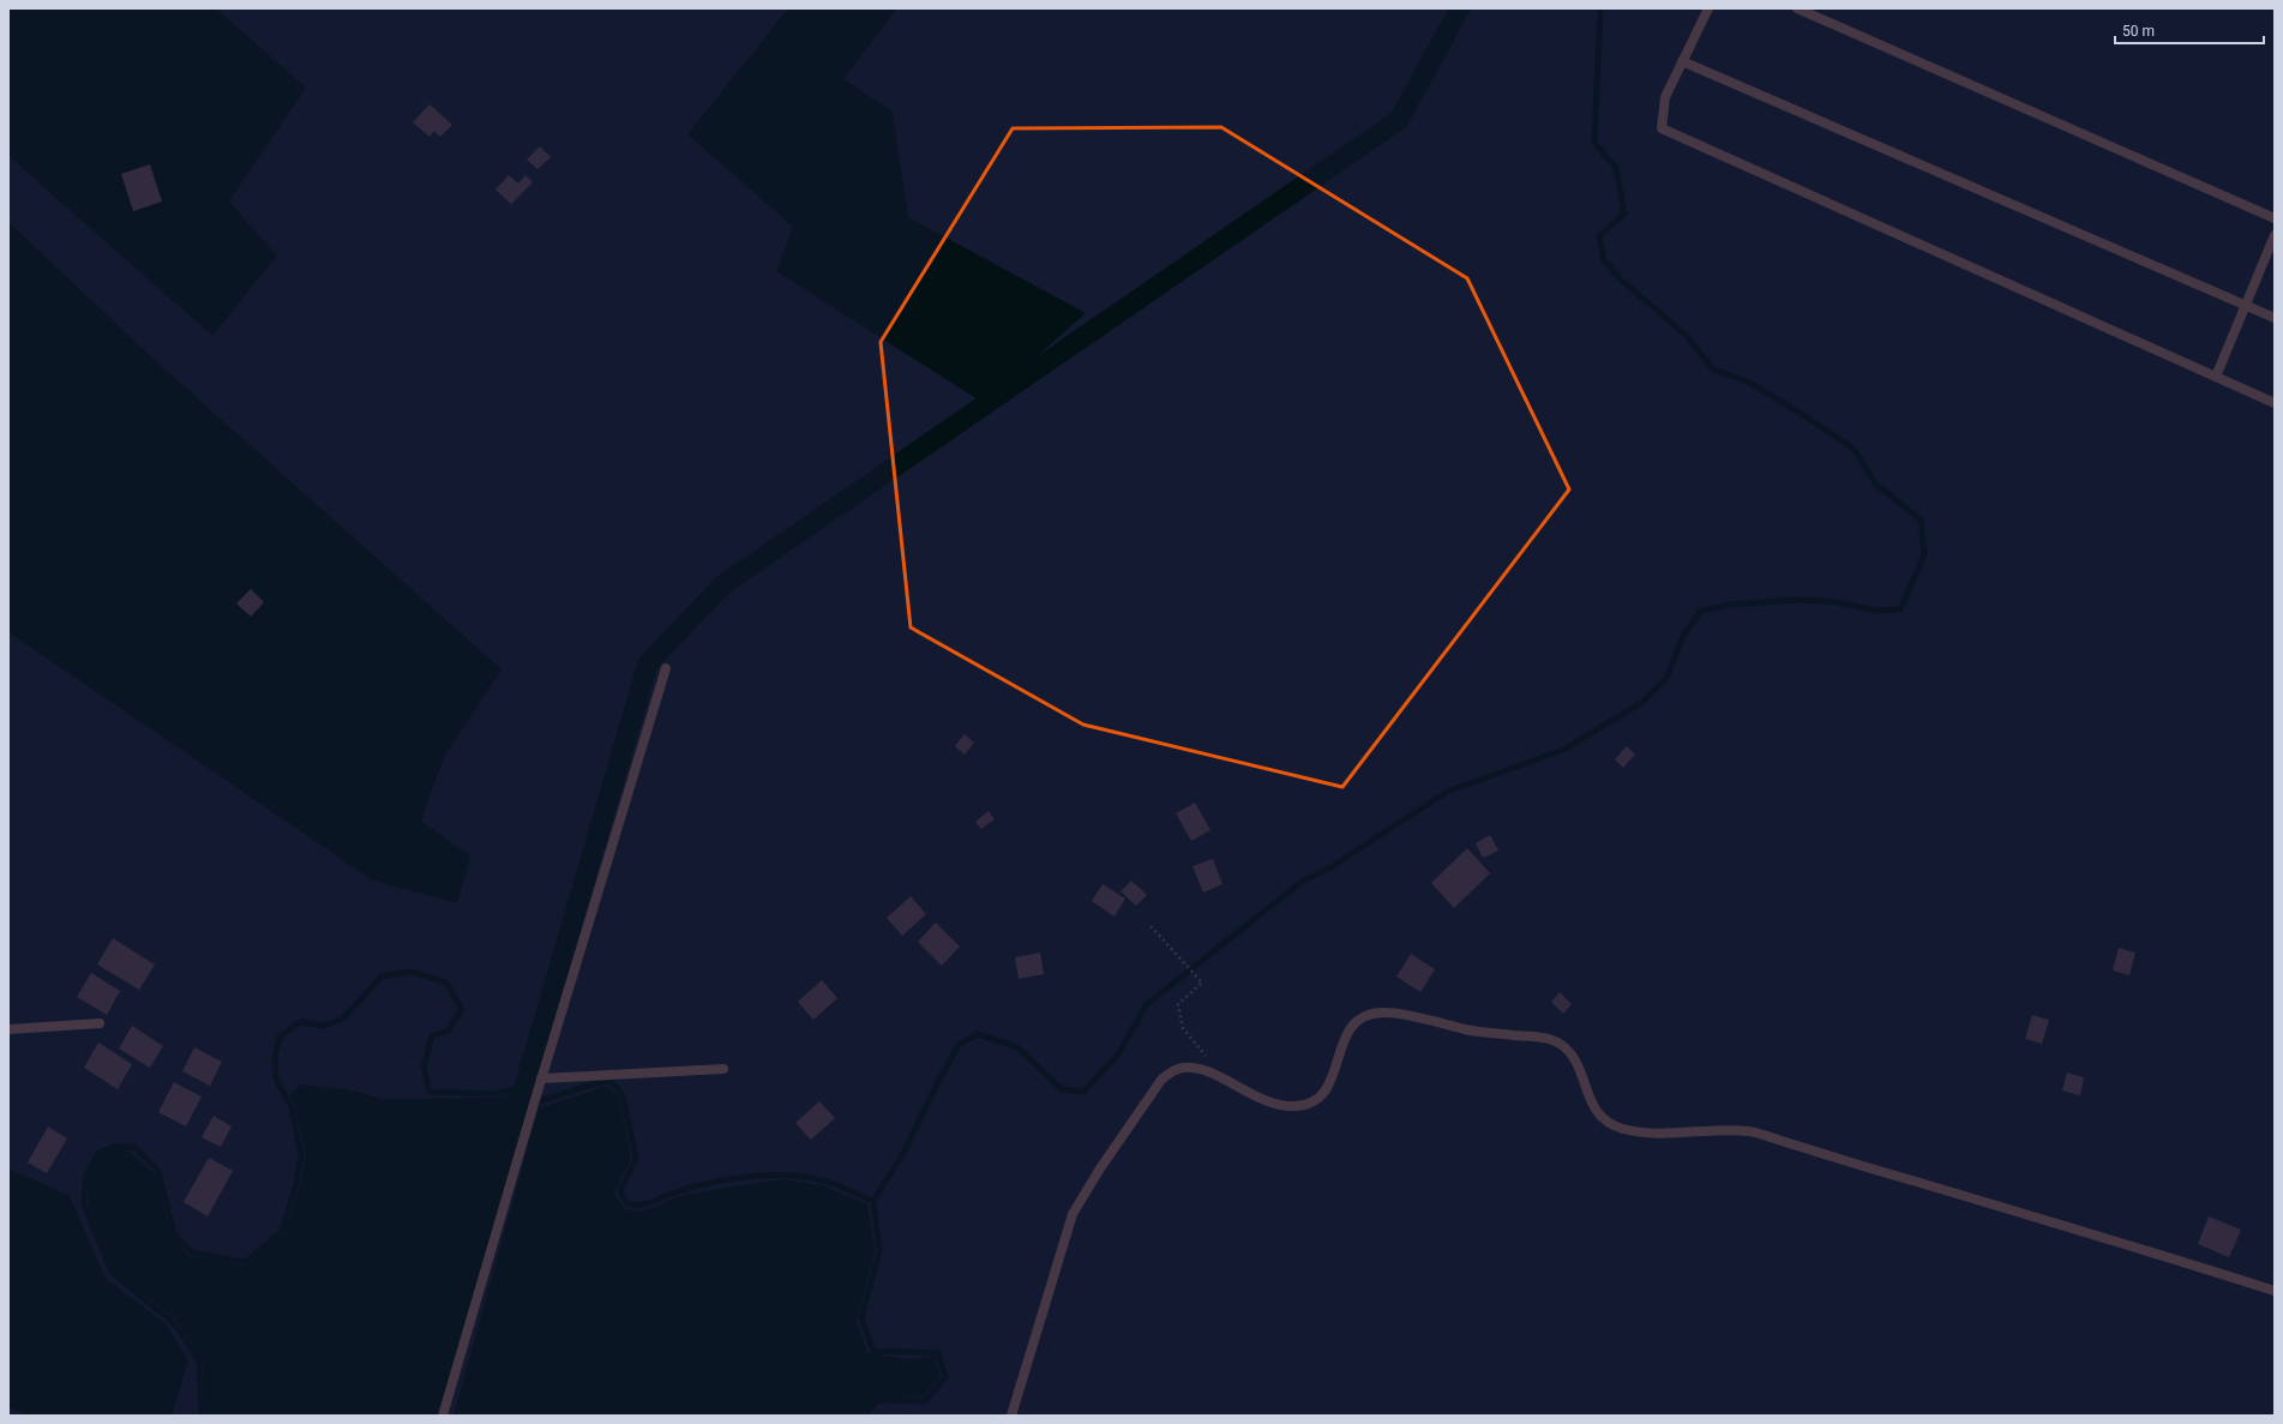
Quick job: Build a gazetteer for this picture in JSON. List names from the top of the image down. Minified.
{"scale_bar":"50 m"}
